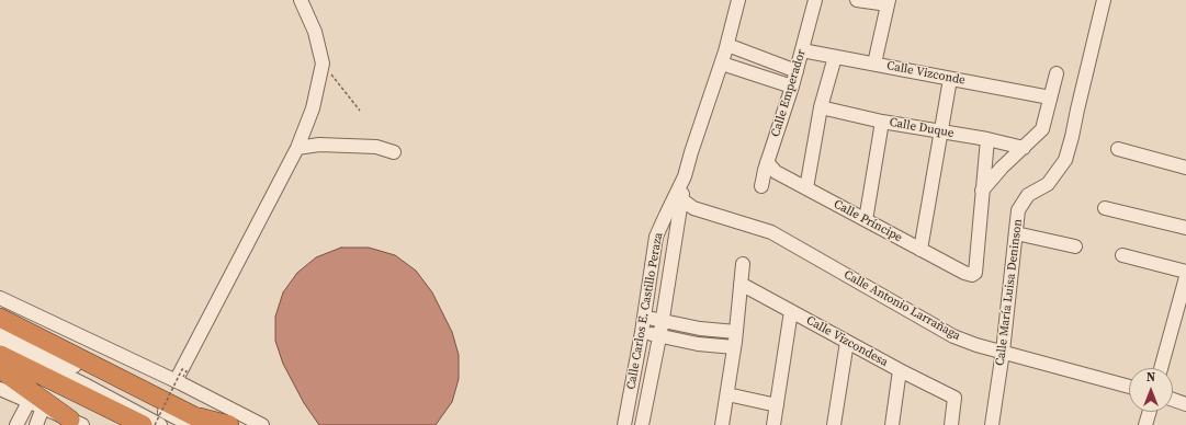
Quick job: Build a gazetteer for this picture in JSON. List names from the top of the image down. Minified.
{"streets":{"street":["Calle Vizconde","Calle Emperador","Calle Duque","Calle Príncipe","Calle María Luisa Deninson","Calle Antonio Larrañaga","Calle Carlos E. Castillo Peraza","Calle Vizcondesa"]},"crossings":[["Calle Vizconde","Calle Emperador"],["Calle Emperador","Calle Príncipe"],["Calle María Luisa Deninson","Calle Antonio Larrañaga"],["Calle Antonio Larrañaga","Calle Carlos E. Castillo Peraza"]],"north":"top"}
